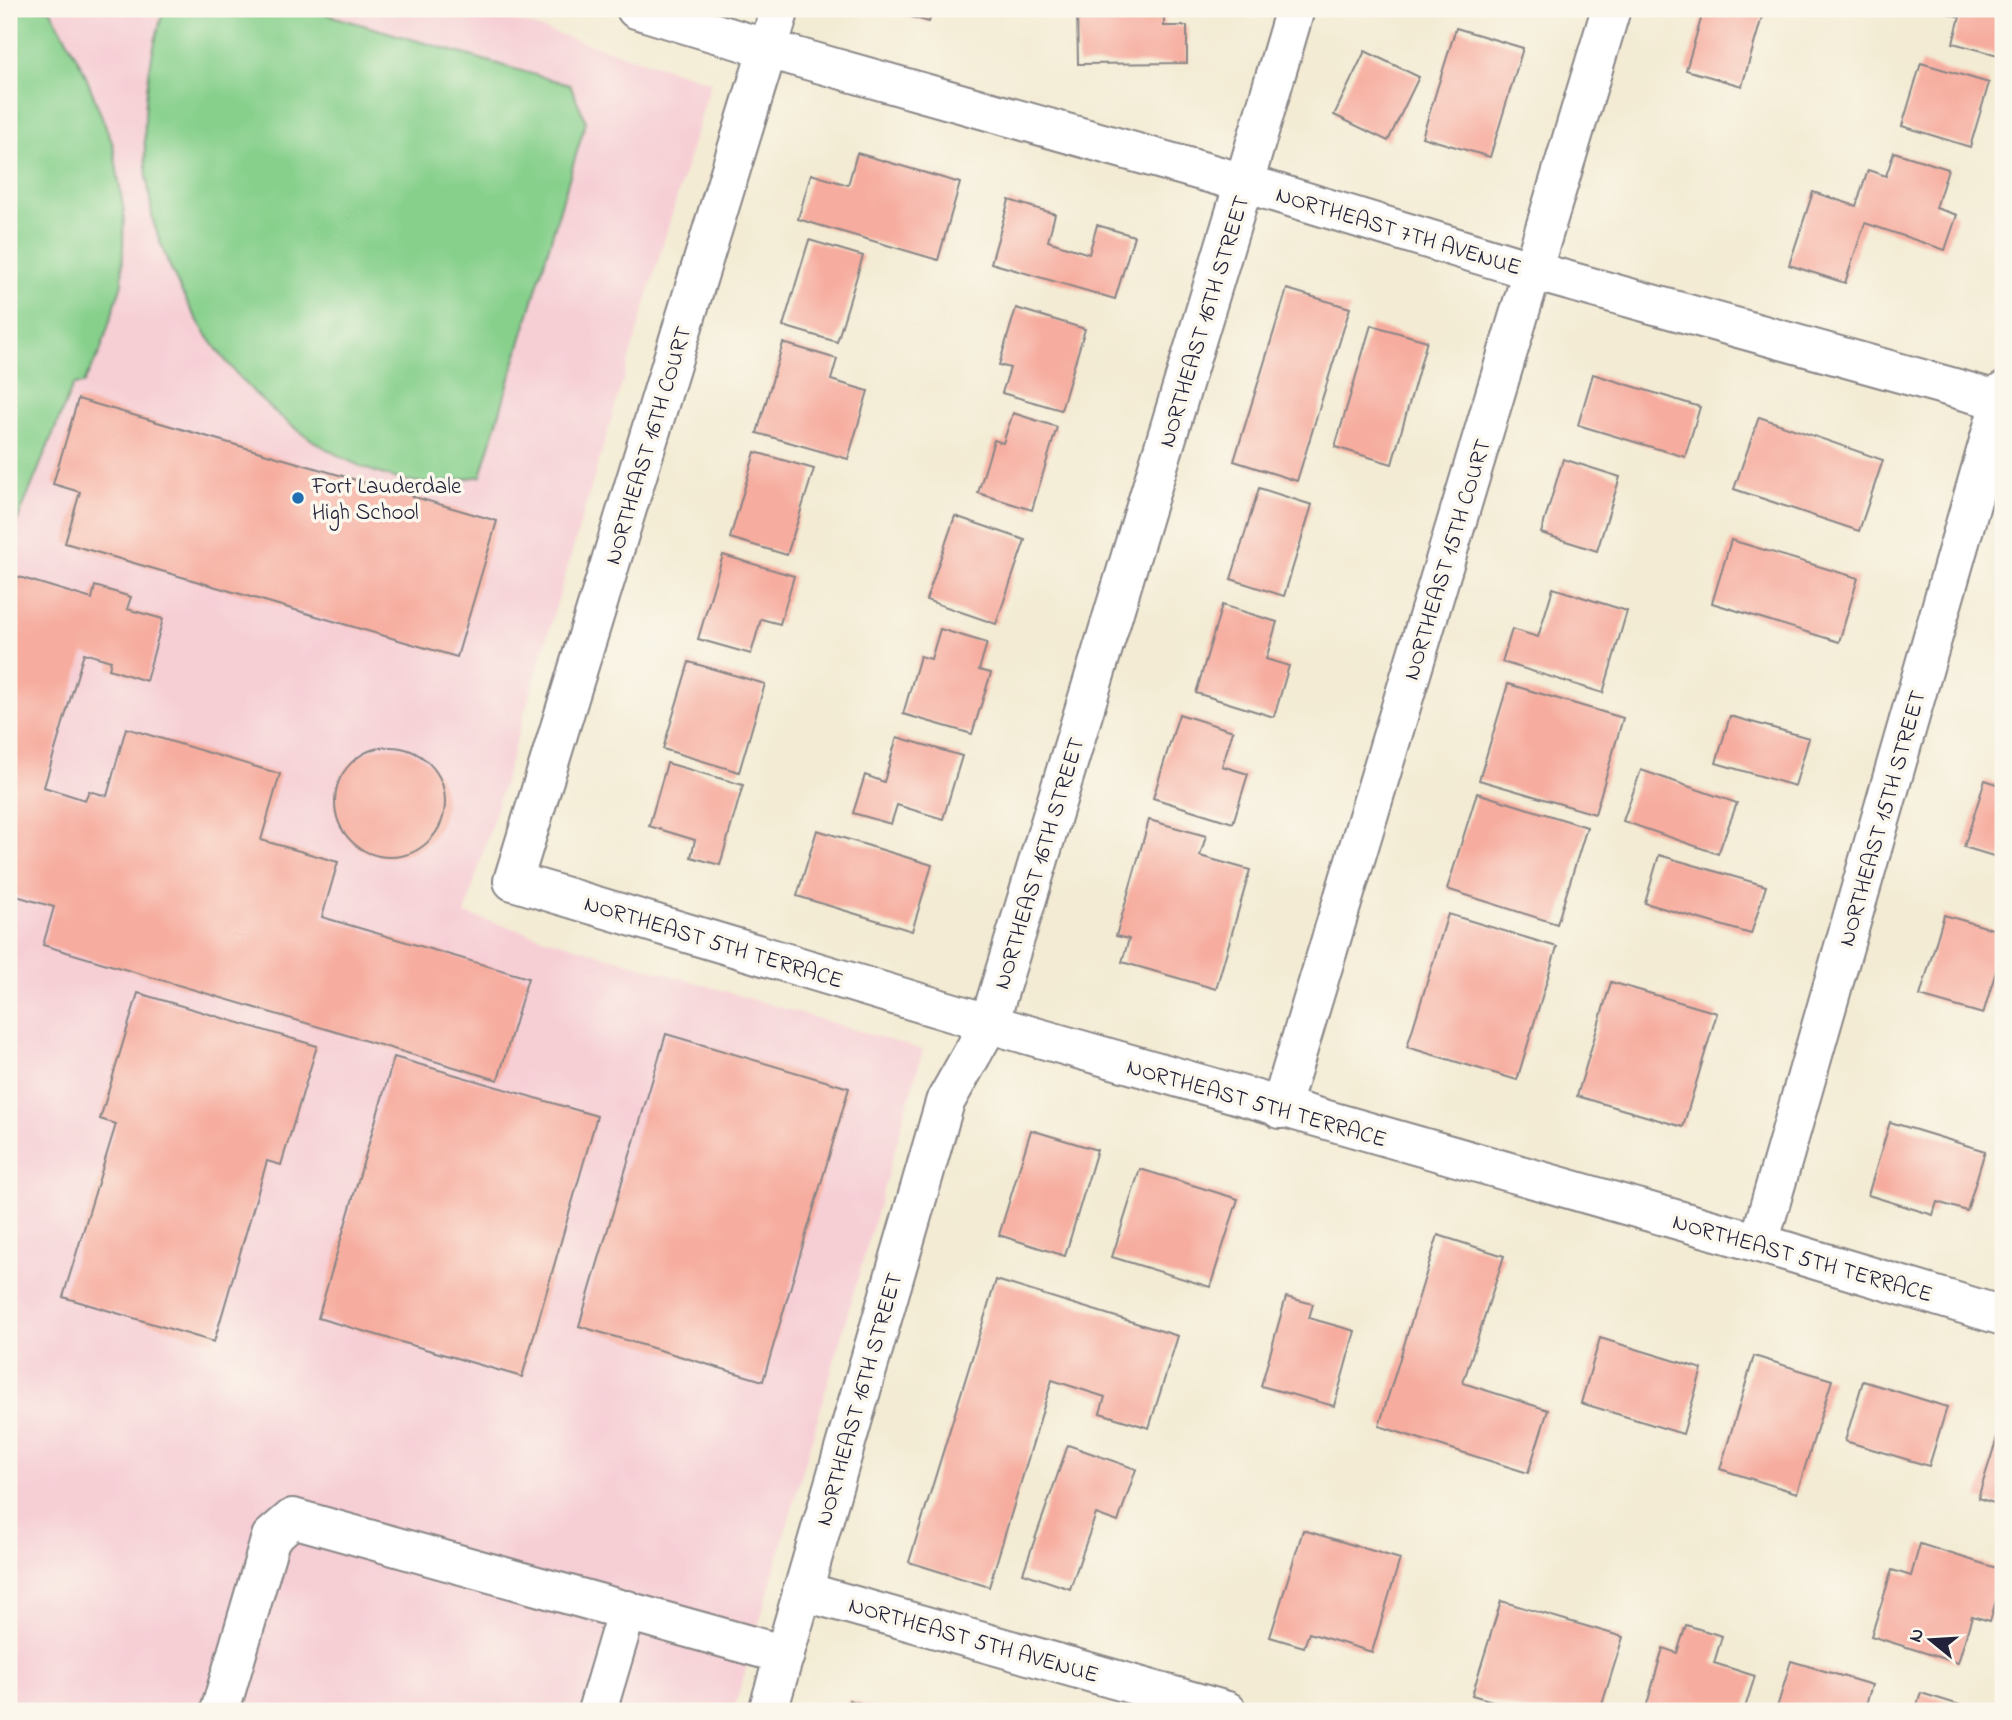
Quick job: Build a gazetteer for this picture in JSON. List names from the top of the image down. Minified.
{"streets":{"street":["NORTHEAST 7TH AVENUE","NORTHEAST 16TH STREET","NORTHEAST 16TH COURT","NORTHEAST 15TH COURT","NORTHEAST 15TH STREET","NORTHEAST 5TH TERRACE","NORTHEAST 5TH AVENUE"]},"crossings":[["NORTHEAST 7TH AVENUE","NORTHEAST 16TH STREET"],["NORTHEAST 7TH AVENUE","NORTHEAST 16TH COURT"],["NORTHEAST 7TH AVENUE","NORTHEAST 15TH COURT"],["NORTHEAST 7TH AVENUE","NORTHEAST 15TH STREET"],["NORTHEAST 16TH STREET","NORTHEAST 5TH TERRACE"],["NORTHEAST 16TH STREET","NORTHEAST 5TH AVENUE"],["NORTHEAST 16TH COURT","NORTHEAST 5TH TERRACE"],["NORTHEAST 15TH COURT","NORTHEAST 5TH TERRACE"],["NORTHEAST 15TH STREET","NORTHEAST 5TH TERRACE"]],"places":["Fort Lauderdale High School"],"north":"left"}
